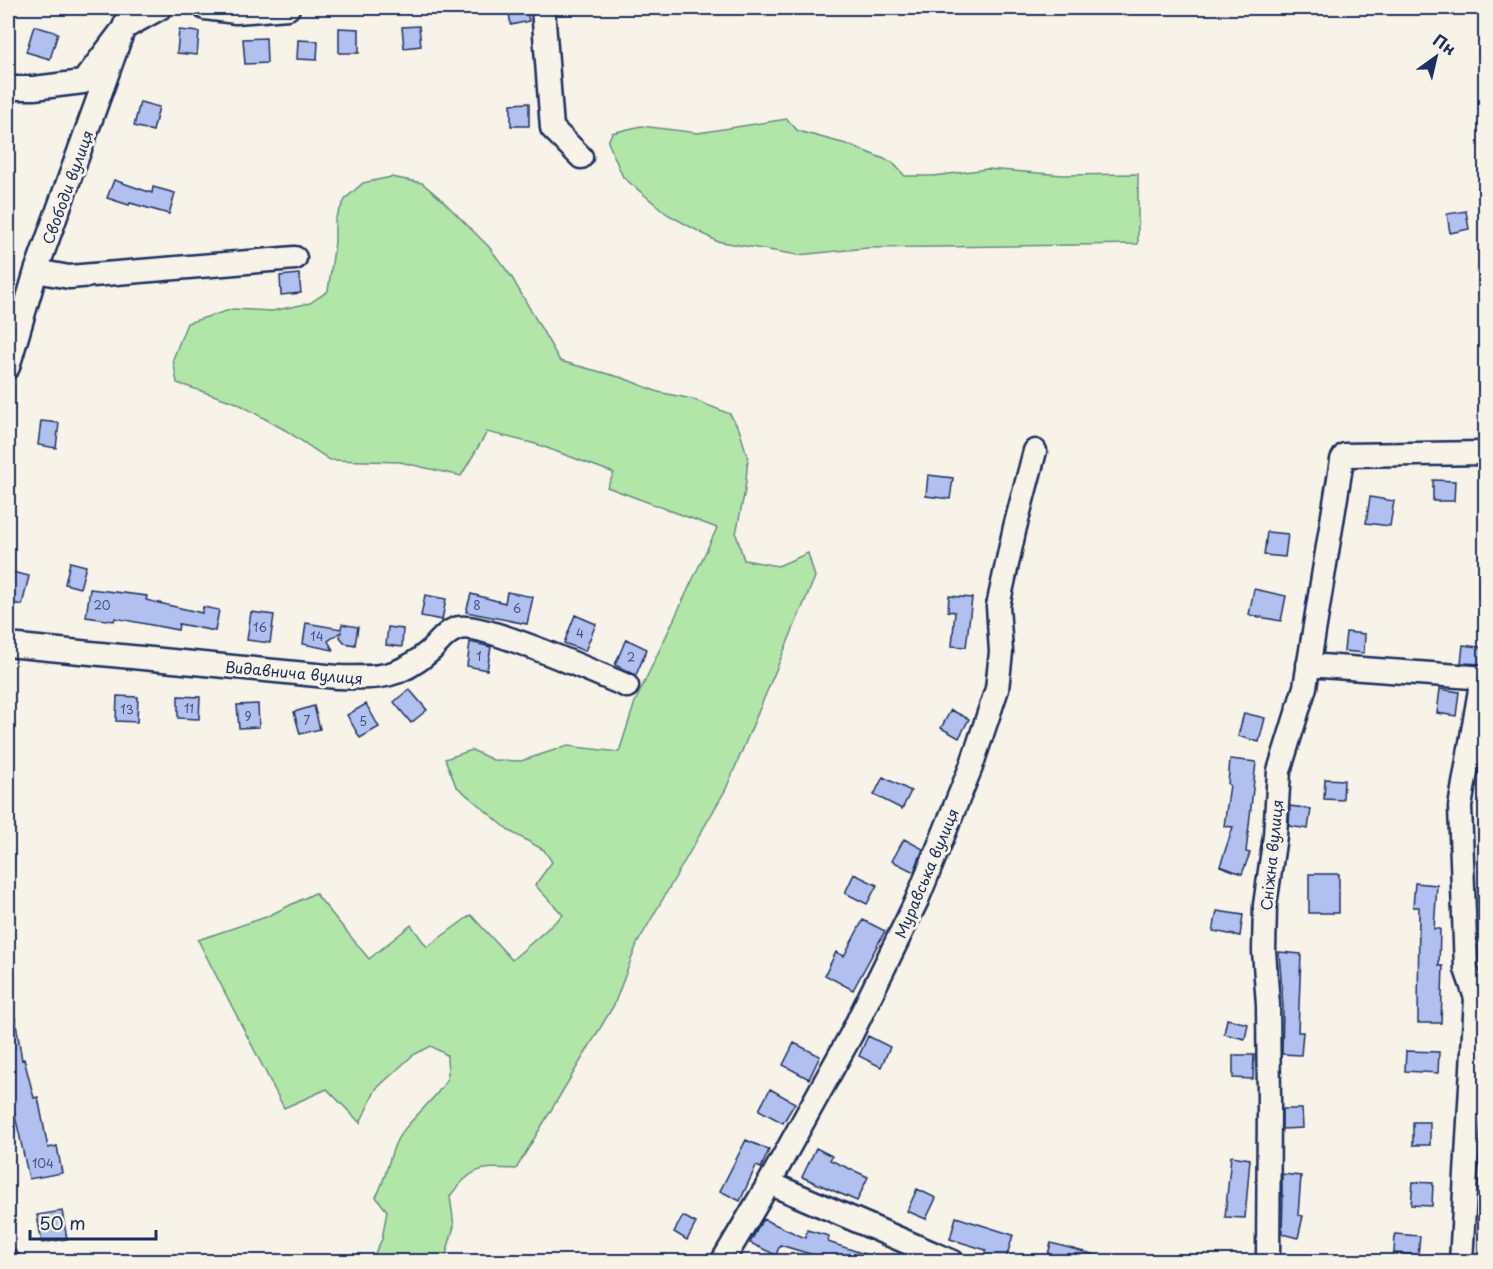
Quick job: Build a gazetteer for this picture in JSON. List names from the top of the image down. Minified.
{"streets":{"street":["Свободи вулиця","Видавнича вулиця","Сніжна вулиця","Муравська вулиця"]},"house_numbers":["20","8","6","16","4","14","1","2","11","13","9","7","5","104"],"scale_bar":"50 m","north":"top right"}
